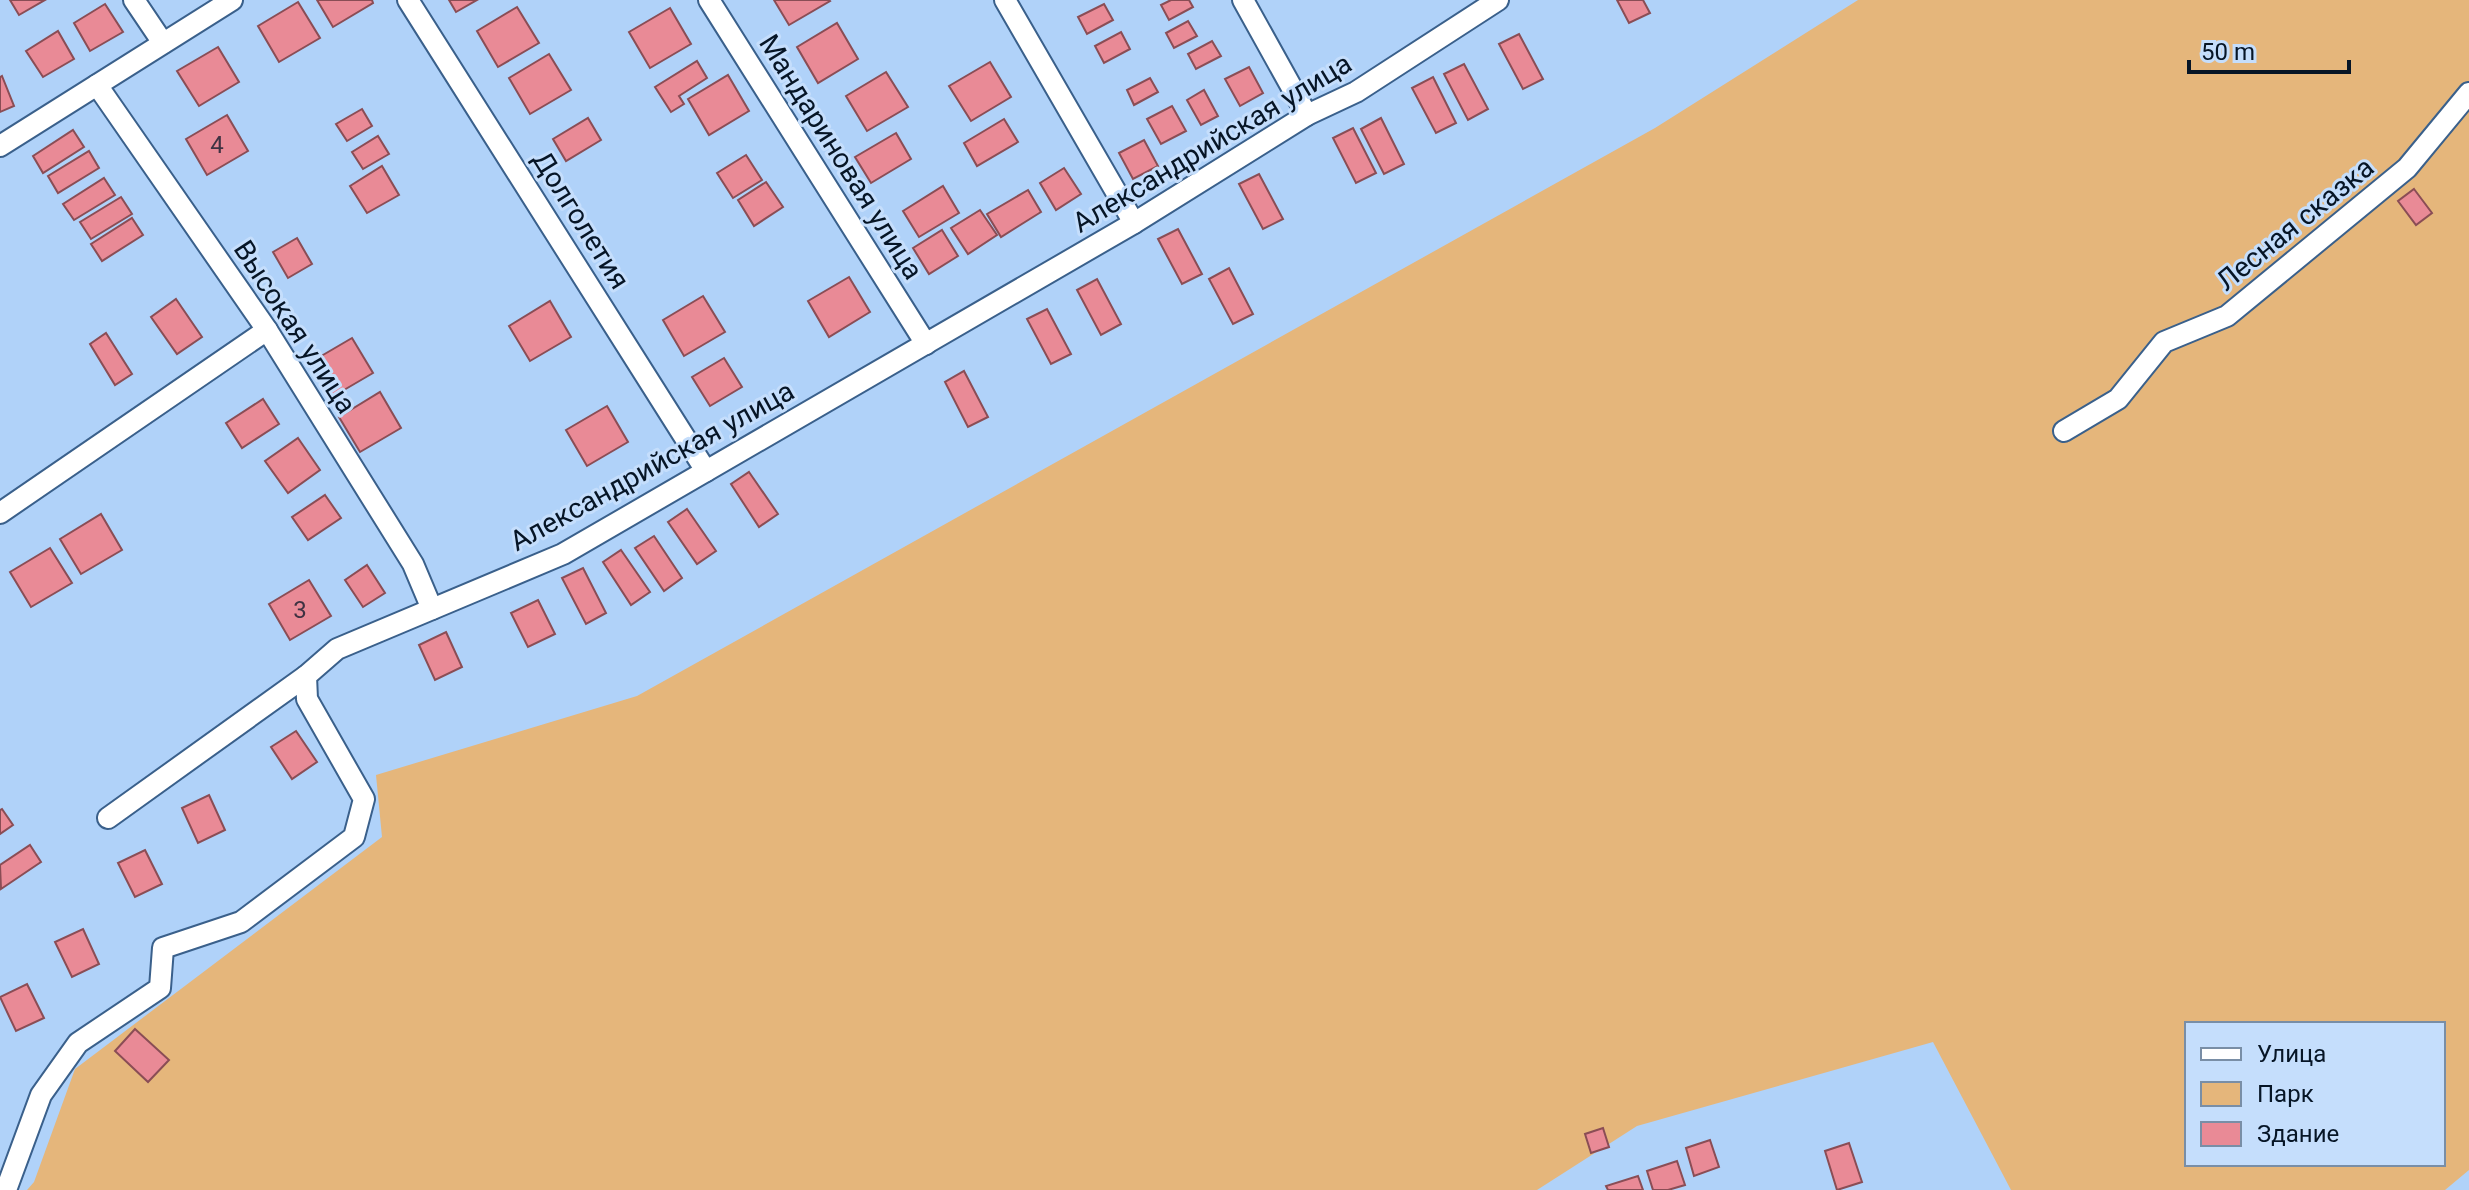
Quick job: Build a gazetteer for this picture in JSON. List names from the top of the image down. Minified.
{"streets":{"street":["Александрийская улица","Мандариновая улица","Долголетия","Лесная сказка","Высокая улица"]},"crossings":[["Александрийская улица","Мандариновая улица"],["Александрийская улица","Долголетия"],["Александрийская улица","Высокая улица"]],"house_numbers":["4","3"],"legend":["Улица","Парк","Здание"],"scale_bar":"50 m"}
